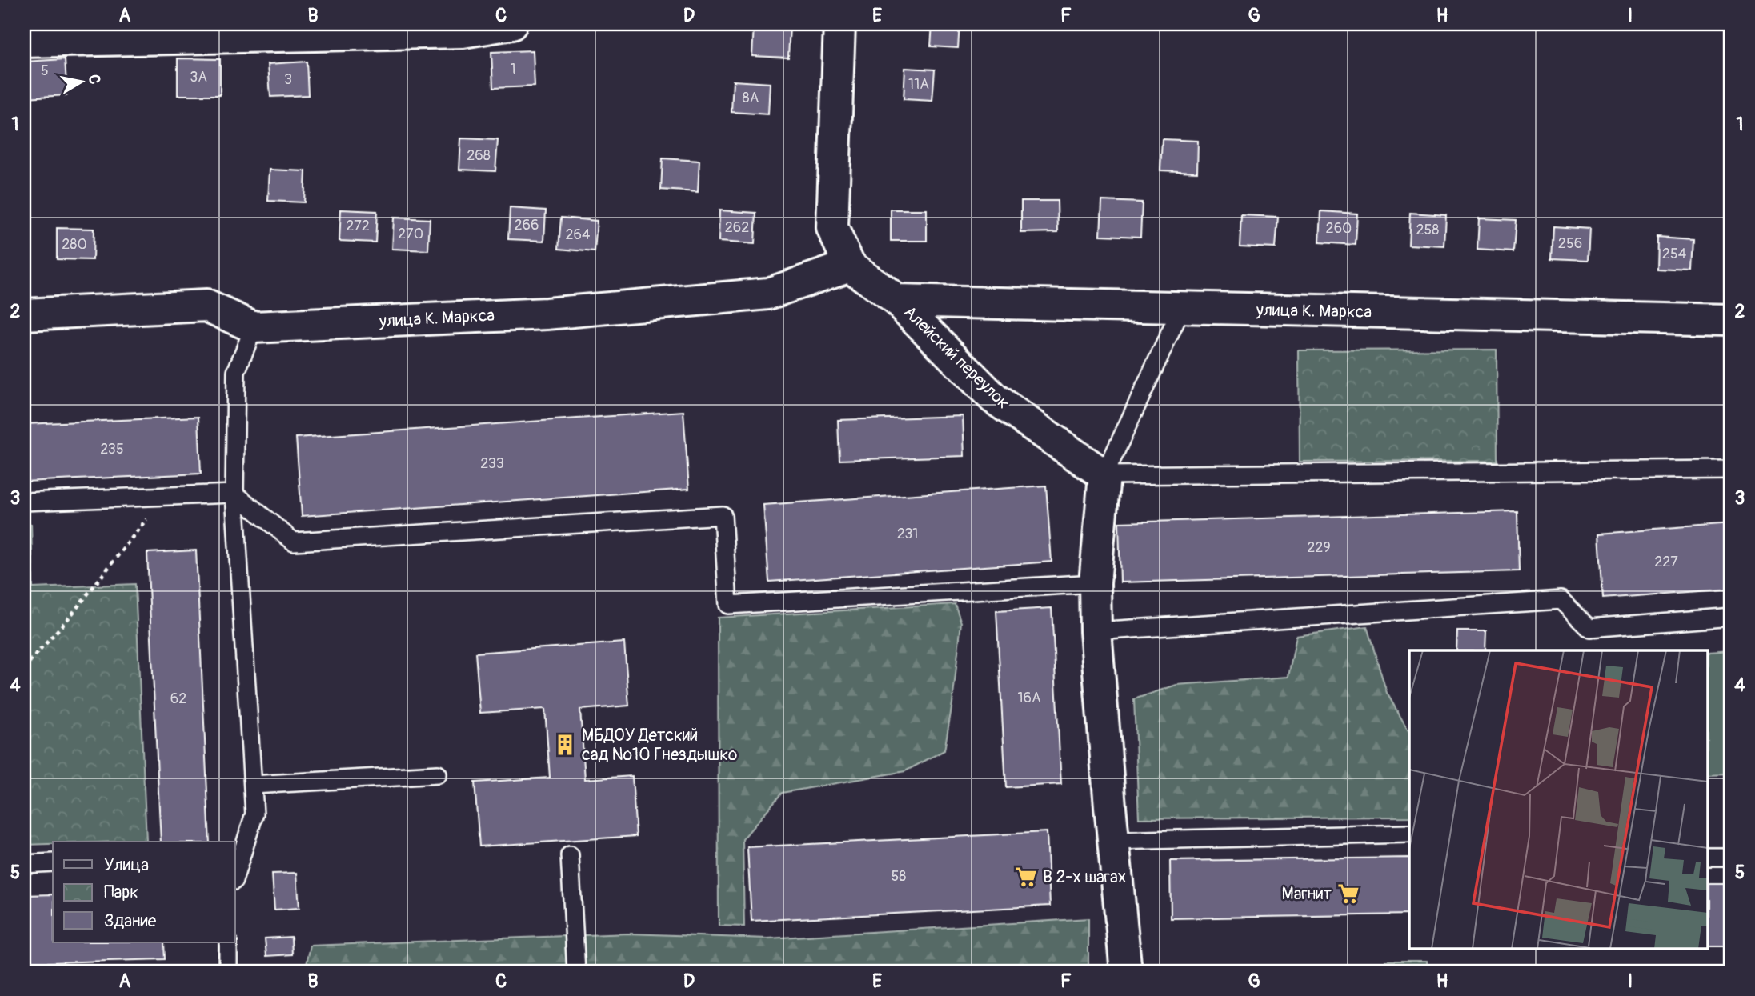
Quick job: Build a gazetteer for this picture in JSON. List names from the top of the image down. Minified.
{"streets":{"street":["улица К. Маркса","Алейский переулок"]},"crossings":[["улица К. Маркса","Алейский переулок"]],"places":{"building":["МБДОУ Детский сад №10 Гнездышко"],"supermarket":["В 2-х шагах","Магнит"]},"house_numbers":["1","5","3А","3","11А","8А","268","266","272","262","260","258","270","264","256","280","254","235","233","231","229","227","16А","62","58"],"legend":["Улица","Парк","Здание"],"north":"right","grid":{"columns":["A","B","C","D","E","F","G","H","I"],"rows":["1","2","3","4","5"]}}
